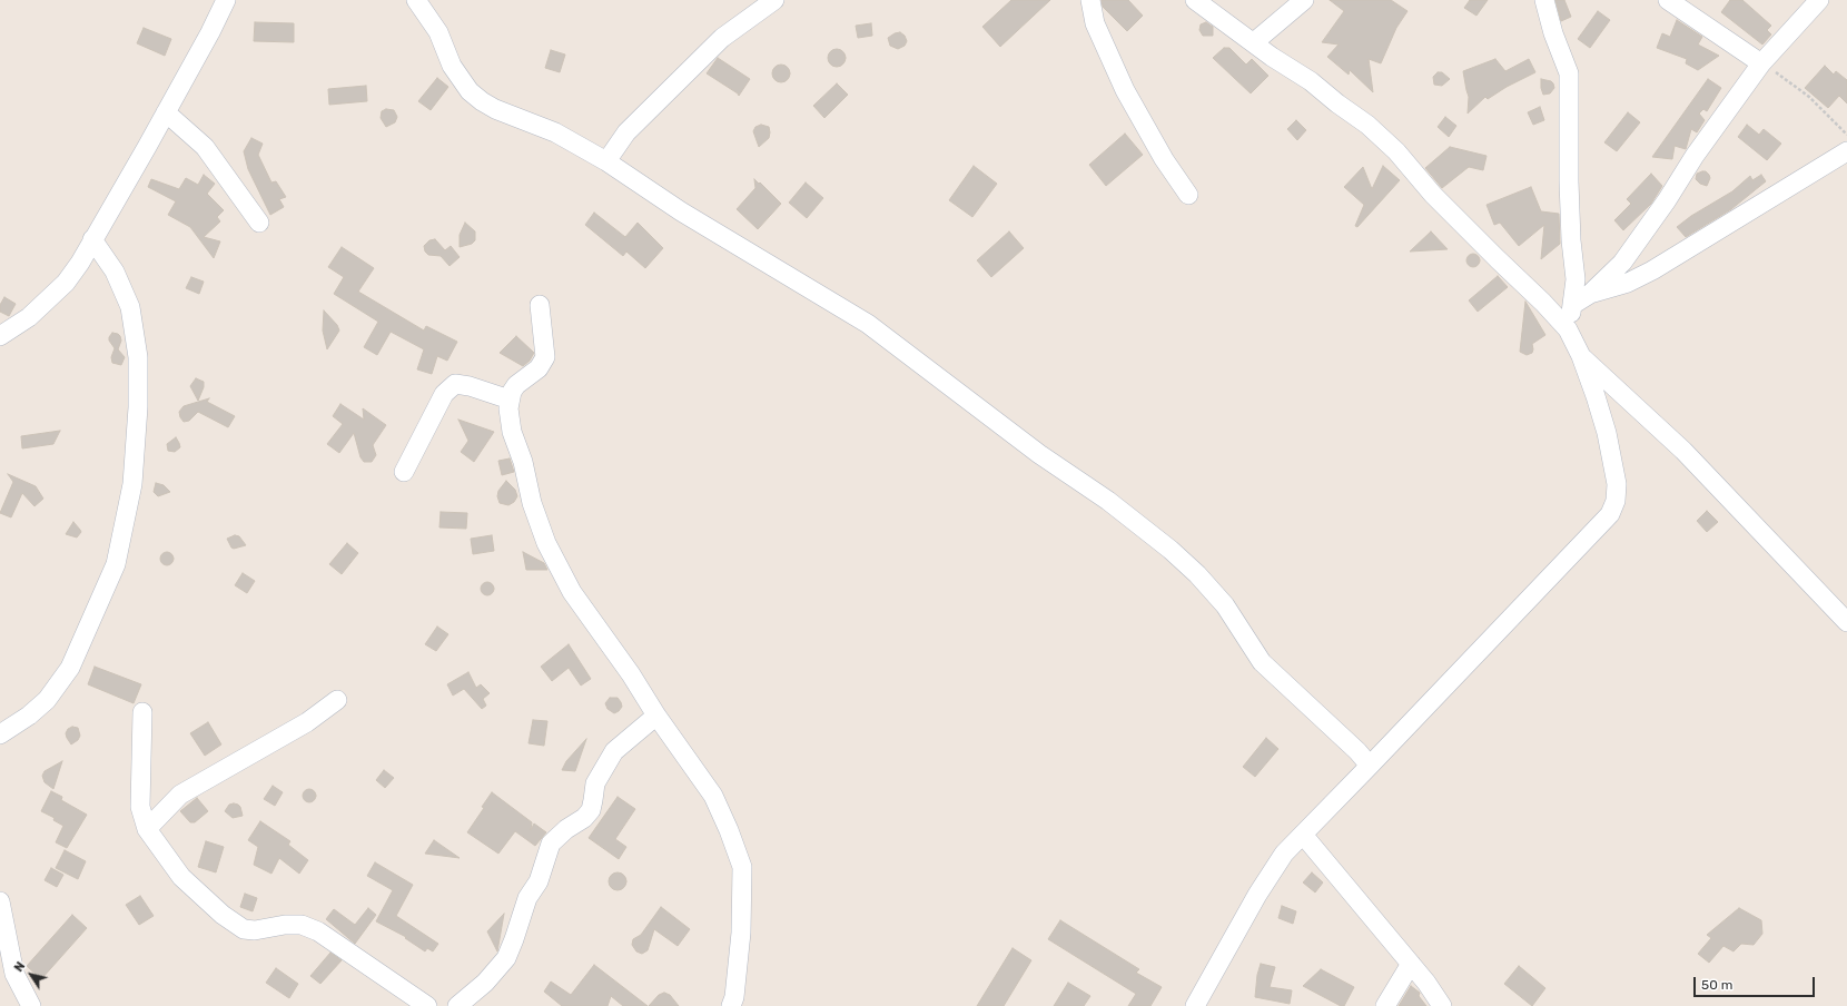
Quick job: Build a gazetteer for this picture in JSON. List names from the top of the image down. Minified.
{"scale_bar":"50 m","north":"top left"}
